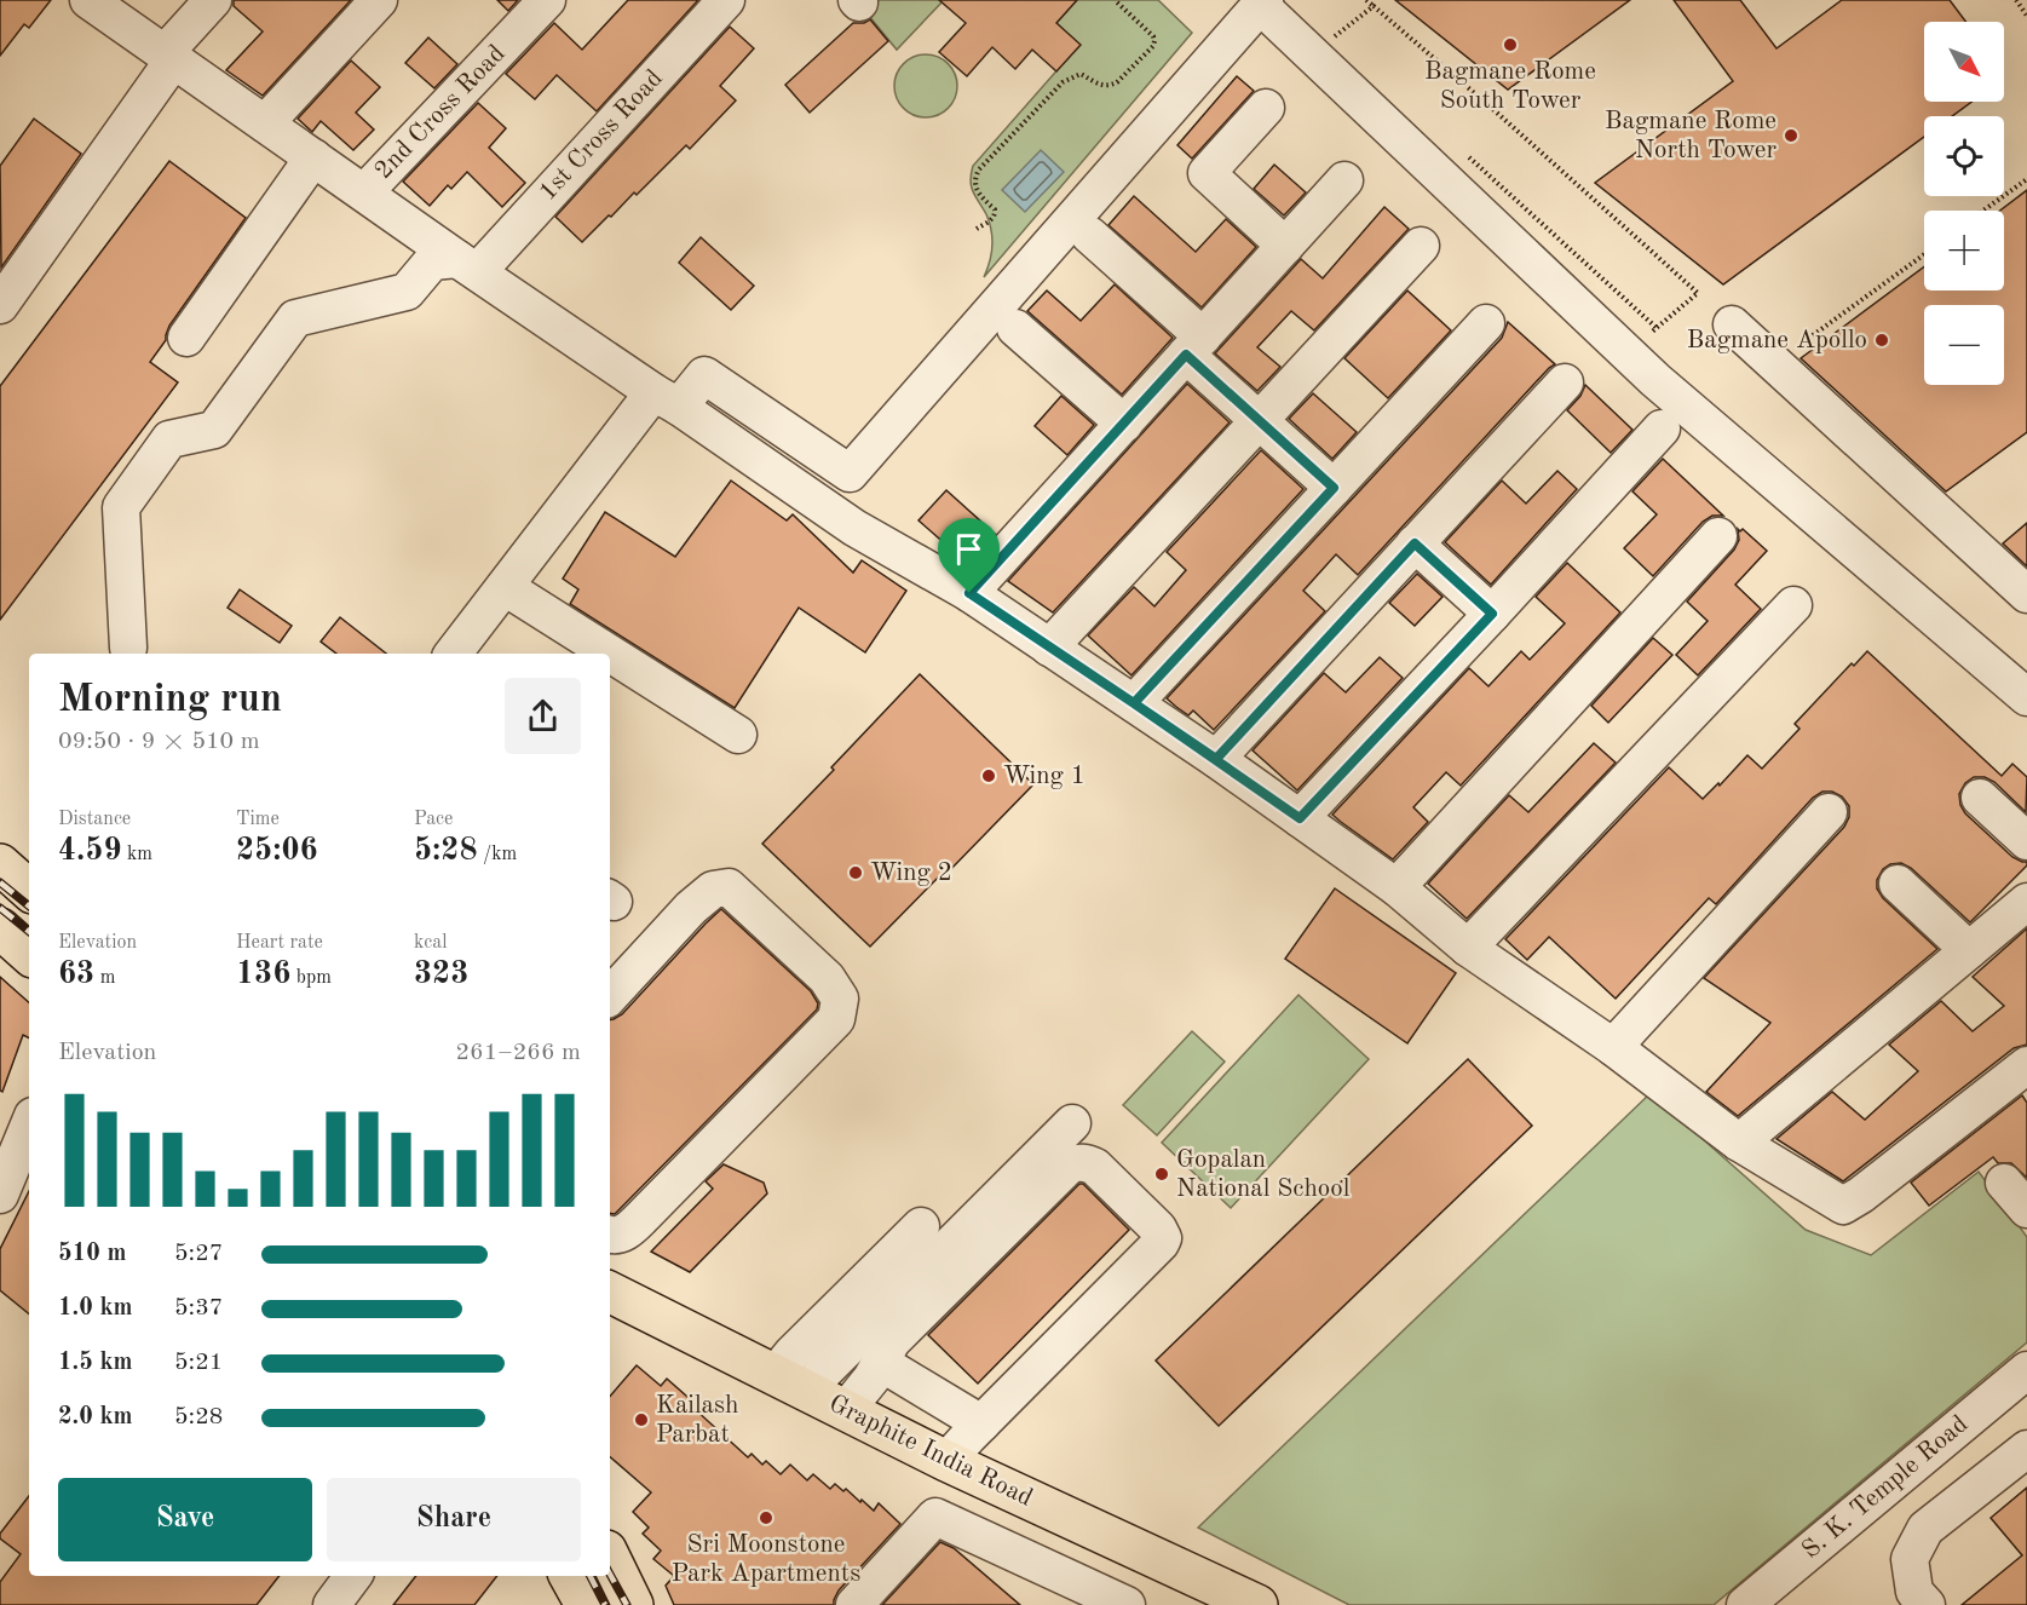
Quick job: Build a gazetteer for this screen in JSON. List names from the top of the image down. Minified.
{"streets":{"main road":["Graphite India Road"],"street":["2nd Cross Road","1st Cross Road","S. K. Temple Road"]},"places":["Bagmane Rome South Tower","Bagmane Rome North Tower","Bagmane Apollo","Wing 1","Wing 2","Gopalan National School","Kailash Parbat","Sri Moonstone Park Apartments"],"north":"bottom right","page":{"map_buttons":["+","−"],"heading":["Morning run","09:50 · 9 × 510 m"],"stats":[["Distance","4.59 km"],["Time","25:06"],["Pace","5:28 /km"],["Elevation","63 m"],["Heart rate","136 bpm"],["kcal","323"]],"chart":["Elevation","261–266 m"],"list":[{"name":"510 m","note":"5:27"},{"name":"1.0 km","note":"5:37"},{"name":"1.5 km","note":"5:21"},{"name":"2.0 km","note":"5:28"}],"buttons":["Save","Share"]}}
